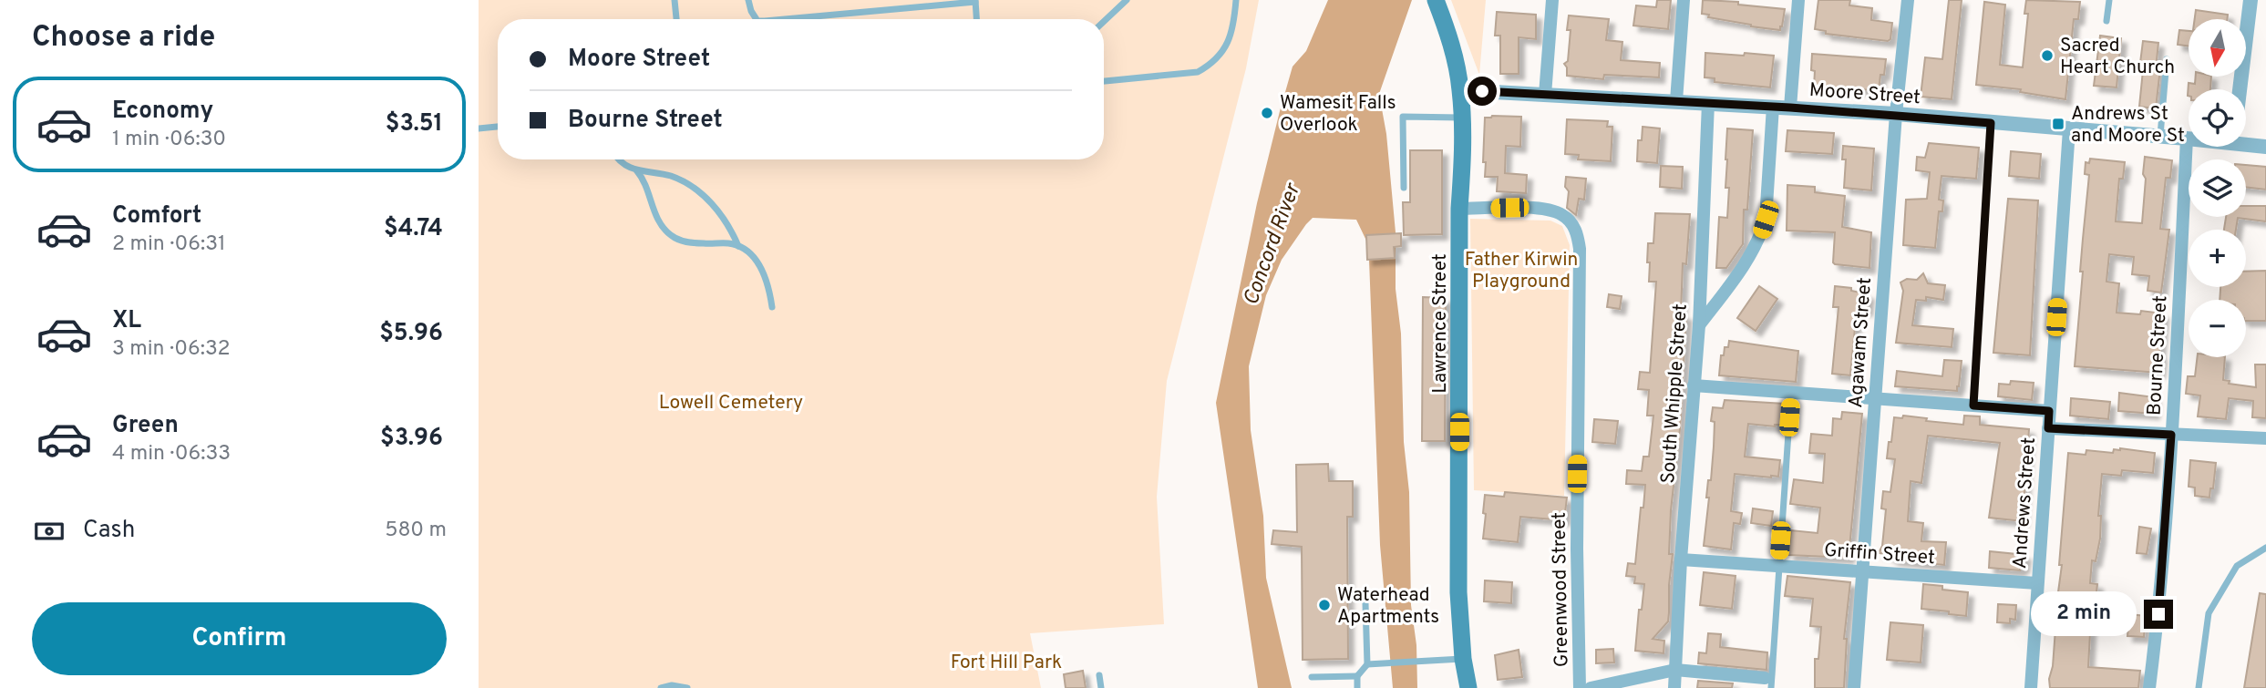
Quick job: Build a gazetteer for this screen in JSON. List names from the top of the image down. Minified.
{"streets":{"main road":["Lawrence Street"],"street":["Moore Street","Agawam Street","Bourne Street","South Whipple Street","Andrews Street","Griffin Street","Greenwood Street"]},"crossings":[["Moore Street","Lawrence Street"],["Moore Street","Agawam Street"],["Moore Street","Bourne Street"],["Moore Street","South Whipple Street"],["Moore Street","Andrews Street"],["Lawrence Street","Greenwood Street"],["Agawam Street","Griffin Street"],["South Whipple Street","Griffin Street"],["Andrews Street","Griffin Street"]],"water":["Concord River"],"parks":["Father Kirwin Playground","Lowell Cemetery","Fort Hill Park"],"places":{"other":["Sacred Heart Church","Wamesit Falls Overlook","Waterhead Apartments"],"transit":["Andrews St and Moore St"]},"north":"bottom","page":{"heading":"Choose a ride","map_buttons":["+","−"],"banner":["Moore Street","Bourne Street"],"list":[{"name":"Economy","note":"1 min · 06:30","value":"$3.51"},{"name":"Comfort","note":"2 min · 06:31","value":"$4.74"},{"name":"XL","note":"3 min · 06:32","value":"$5.96"},{"name":"Green","note":"4 min · 06:33","value":"$3.96"}],"pay":["Cash","580 m"],"buttons":"Confirm","bubble":"2 min"}}
